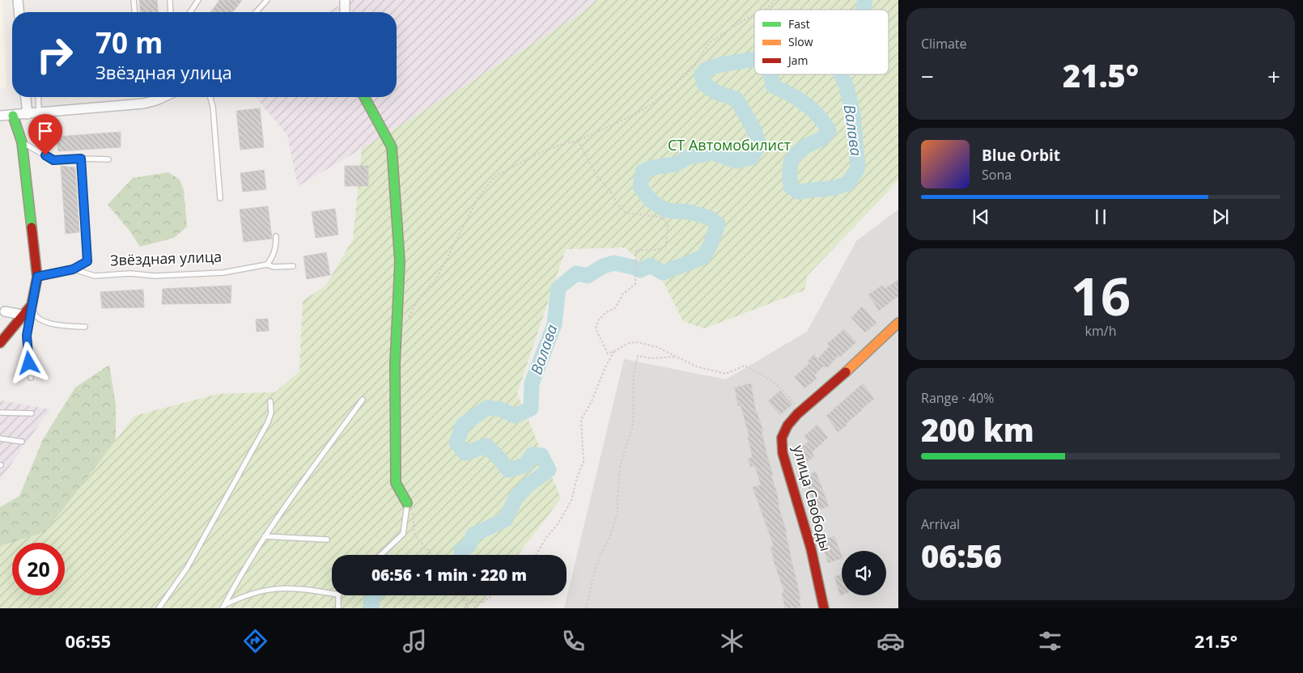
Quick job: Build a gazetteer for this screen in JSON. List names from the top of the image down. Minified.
{"streets":{"street":["улица Свободы"],"lane":["Звёздная улица"]},"water":["Валава"],"parks":["СТ Автомобилист"],"legend":["Fast","Slow","Jam"],"page":{"tile":["Climate",["16","km/h"],["Range · 40%","200 km"],["Arrival","06:56"]],"turn":["70 m","Звёздная улица"],"heat":["−","21.5°","+"],"song":["Blue Orbit","Sona"],"limit":"20","trip":"06:56 · 1 min · 220 m","tabs":["06:55","21.5°"]}}
